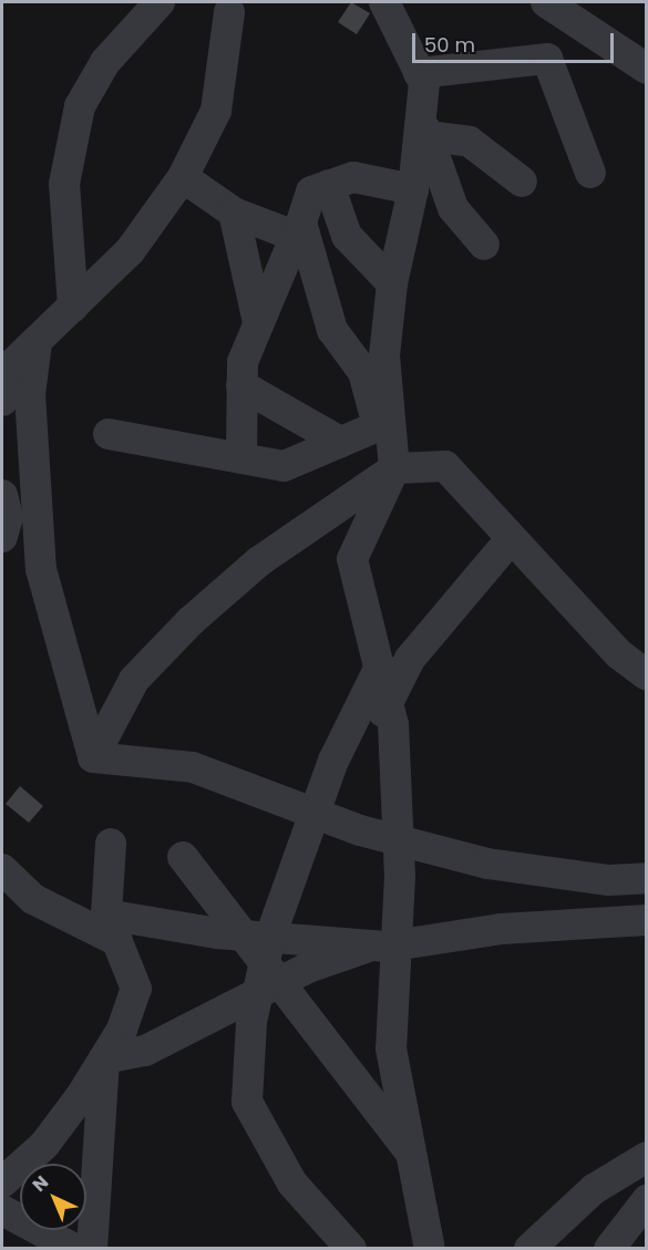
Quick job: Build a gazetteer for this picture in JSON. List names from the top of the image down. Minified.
{"scale_bar":"50 m","north":"top left"}
